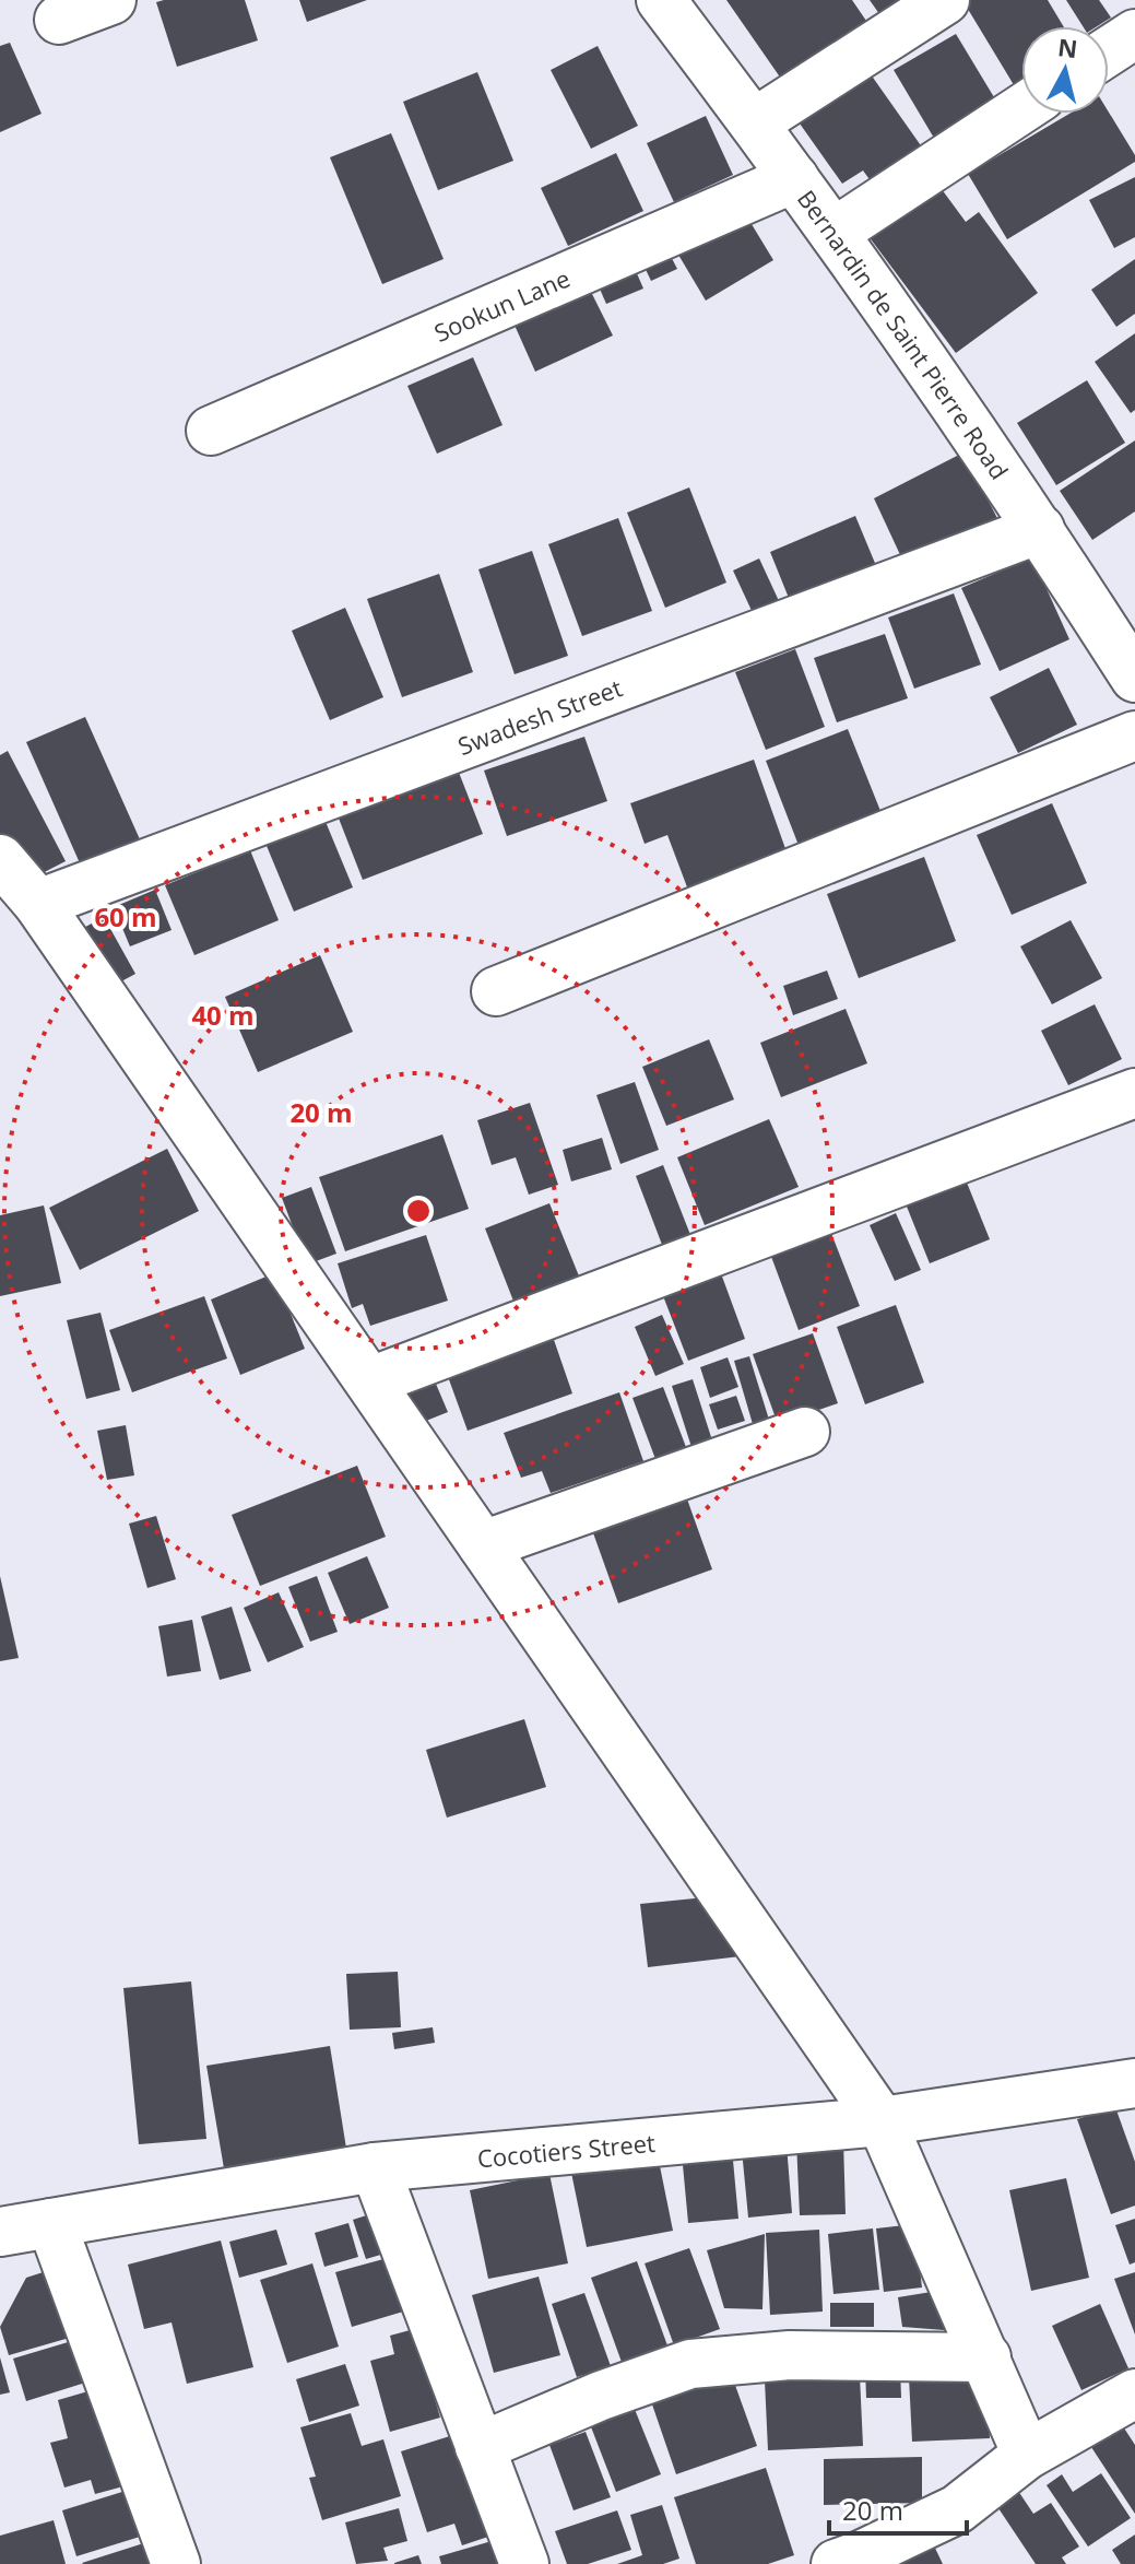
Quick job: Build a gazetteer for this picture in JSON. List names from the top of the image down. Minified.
{"streets":{"street":["Sookun Lane","Bernardin de Saint Pierre Road","Swadesh Street","Cocotiers Street"]},"crossings":[["Sookun Lane","Bernardin de Saint Pierre Road"],["Bernardin de Saint Pierre Road","Swadesh Street"]],"scale_bar":"20 m","north":"top","rings":["60 m","40 m","20 m"]}
